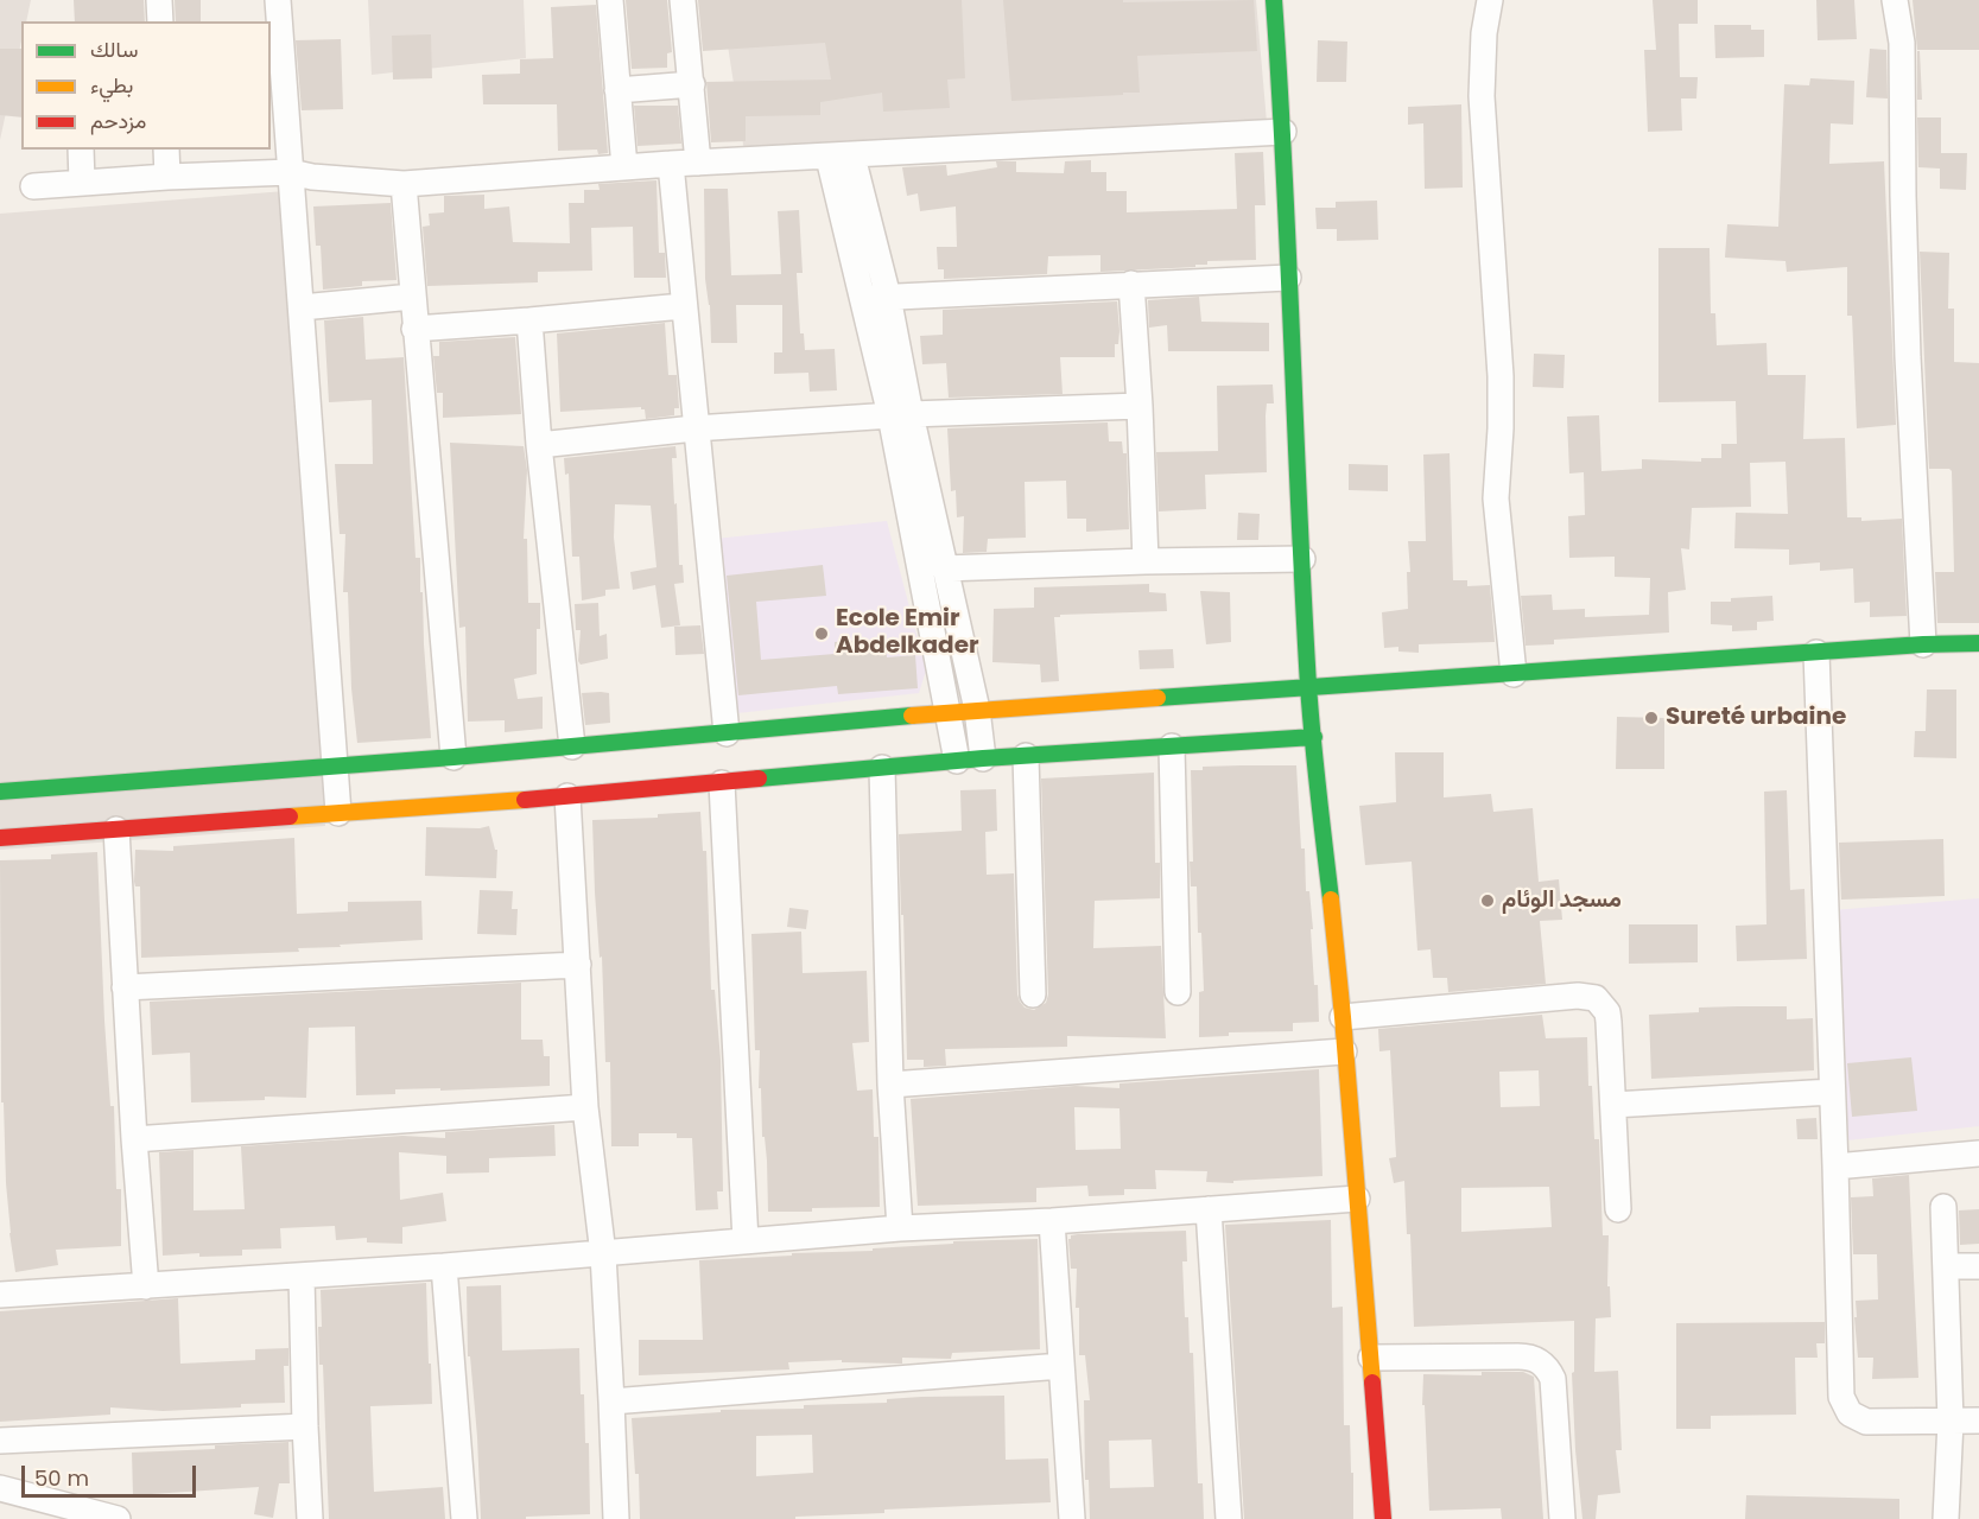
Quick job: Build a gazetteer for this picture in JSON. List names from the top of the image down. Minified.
{"places":["Ecole Emir Abdelkader","Sureté urbaine","مسجد الوئام"],"legend":["سالك","بطيء","مزدحم"],"scale_bar":"50 m"}
